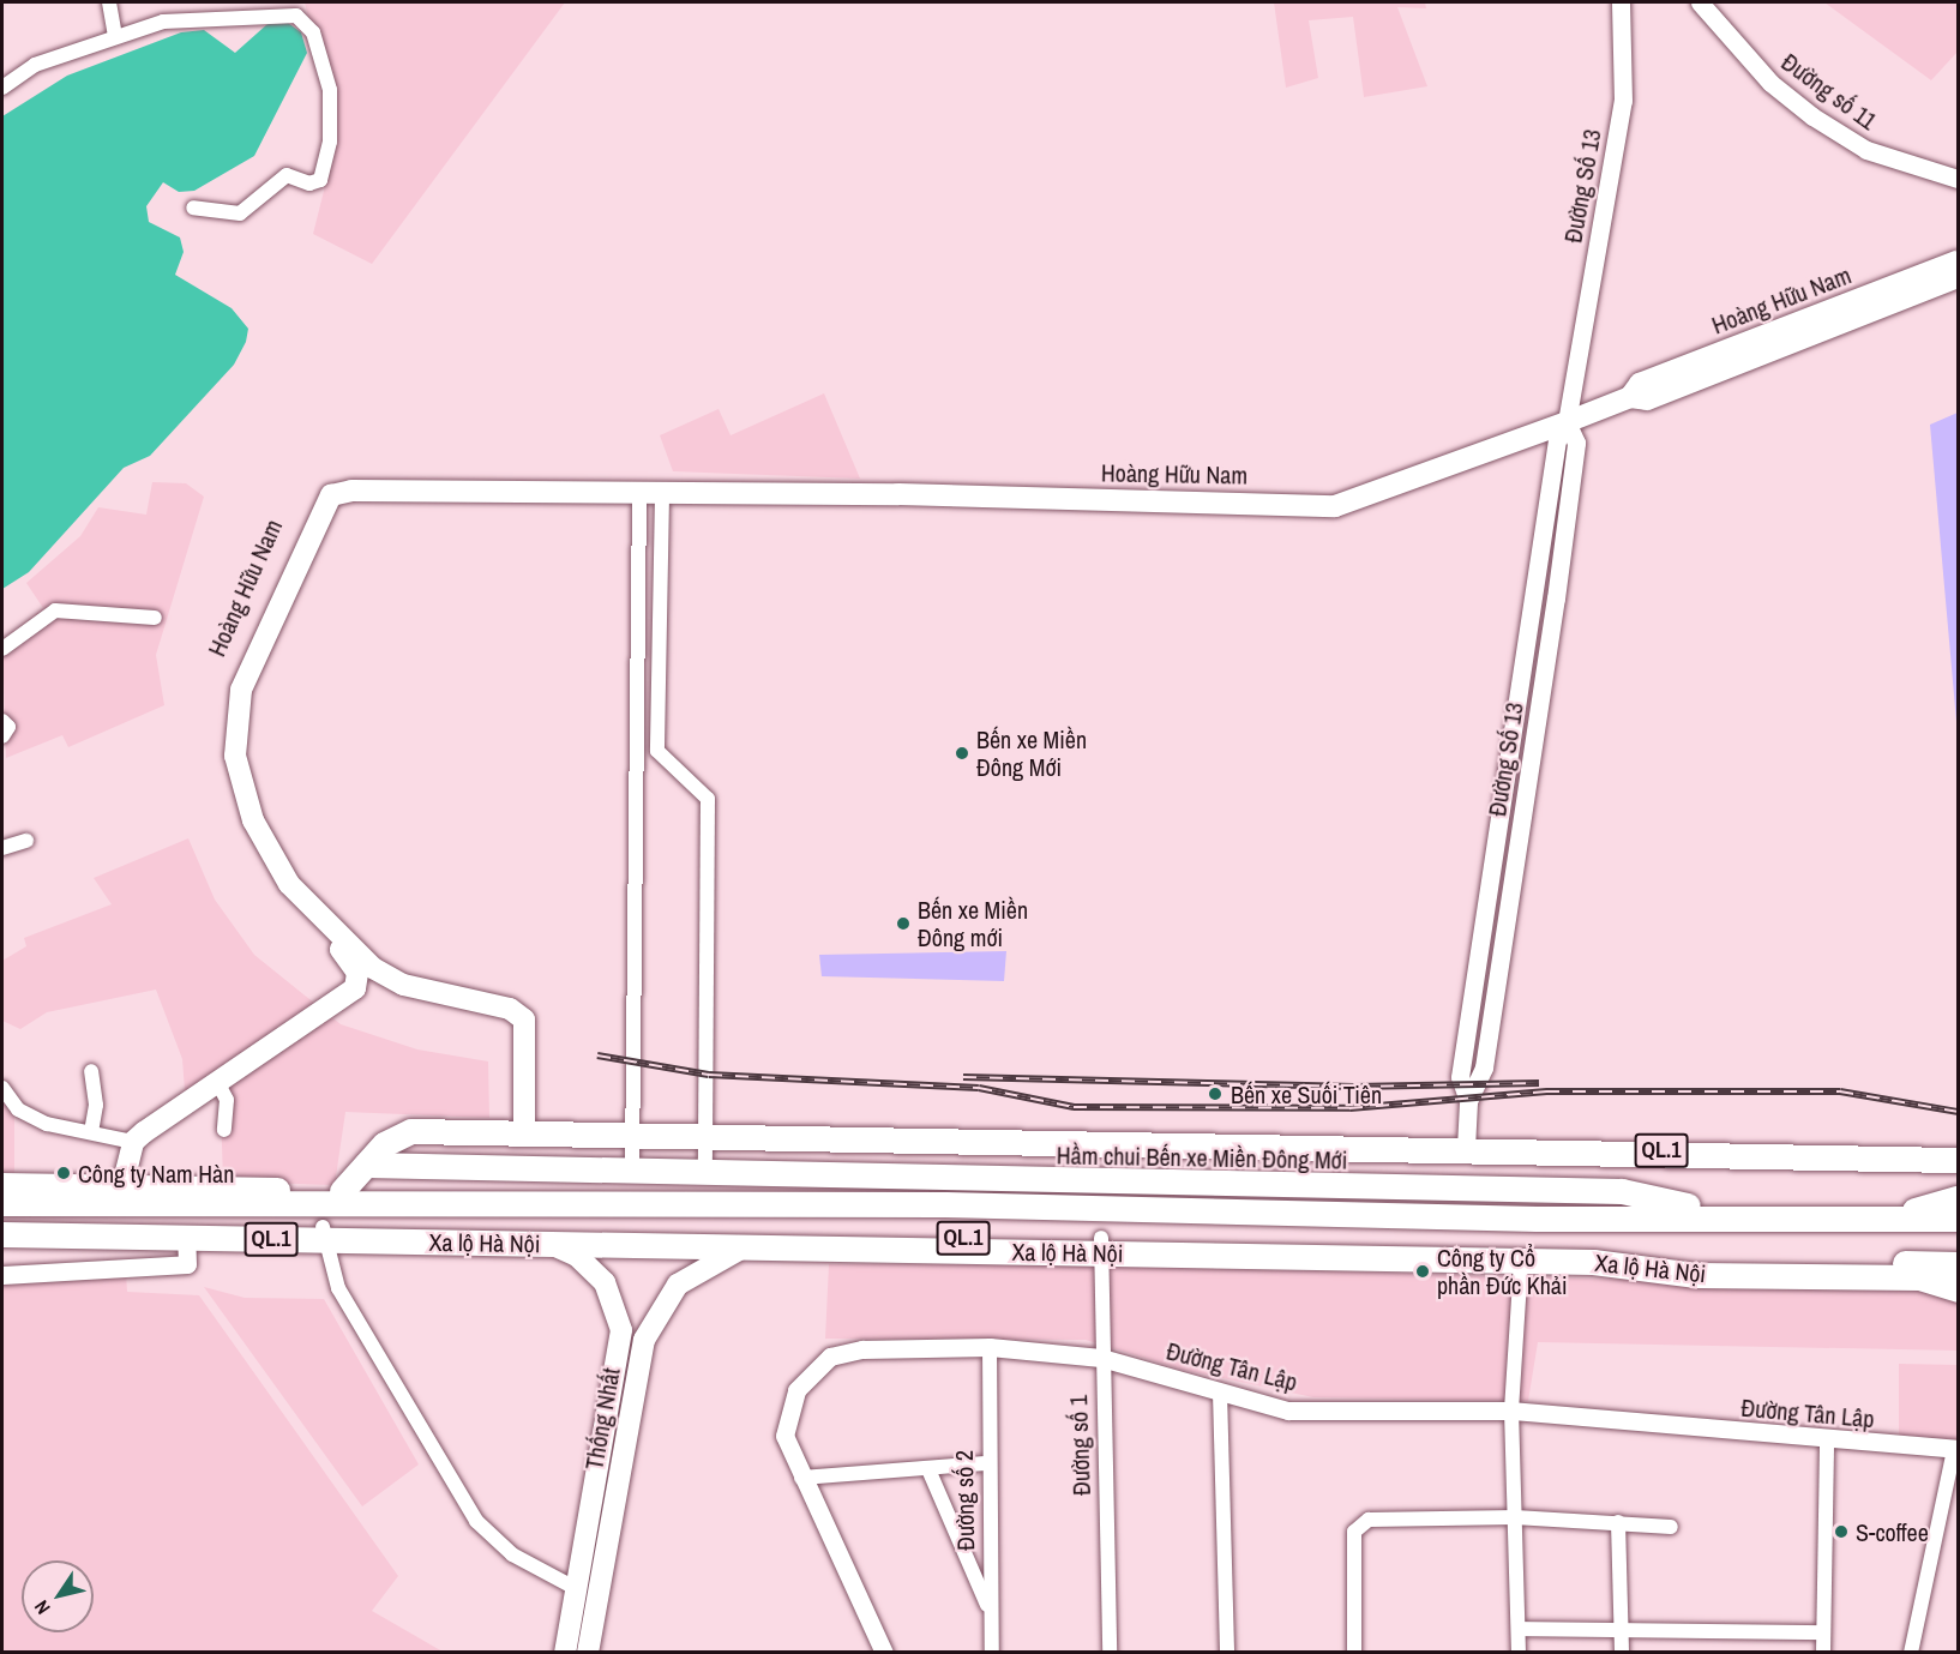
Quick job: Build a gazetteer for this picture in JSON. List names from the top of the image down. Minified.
{"streets":{"highway":["QL.1","Hầm chui Bến xe Miền Đông Mới","Xa lộ Hà Nội"],"main road":["Hoàng Hữu Nam","Thống Nhất"],"street":["Đường số 11","Đường Số 13","Đường Tân Lập","Đường số 1","Đường số 2"]},"crossings":[["Đường Số 13","Hoàng Hữu Nam"],["Đường Số 13","QL.1"],["Hoàng Hữu Nam","QL.1"],["QL.1","Xa lộ Hà Nội"],["Xa lộ Hà Nội","Thống Nhất"],["Xa lộ Hà Nội","Đường số 1"],["Đường Tân Lập","Đường số 1"],["Đường Tân Lập","Đường số 2"]],"places":["Bến xe Miền Đông Mới","Bến xe Miền Đông mới","Bến xe Suối Tiên","Công ty Nam Hàn","Công ty Cổ phần Đức Khải","S-coffee"],"north":"bottom left"}
